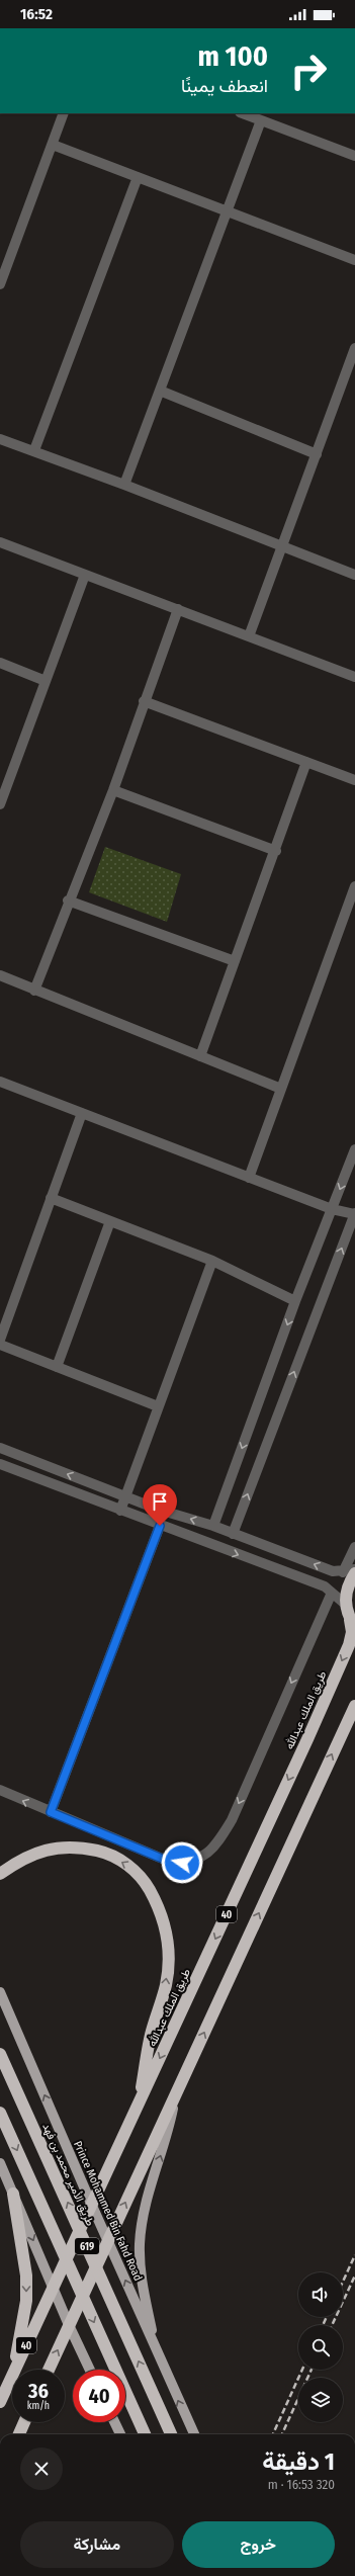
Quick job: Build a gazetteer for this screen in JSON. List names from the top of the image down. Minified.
{"streets":{"highway":["طريق الملك عبدالله","40","طريق الأمير محمد بن فهد","619"],"main road":["Prince Mohammed Bin Fahd Road"]},"crossings":[["طريق الملك عبدالله","Prince Mohammed Bin Fahd Road"],["40","Prince Mohammed Bin Fahd Road"]],"page":{"status":"16:52","turn":["100 m","انعطف يمينًا"],"speed":"36 km/h","limit":"40","heading":["1 دقيقة","320 m · 16:53"],"buttons":["خروج","مشاركة"]}}
